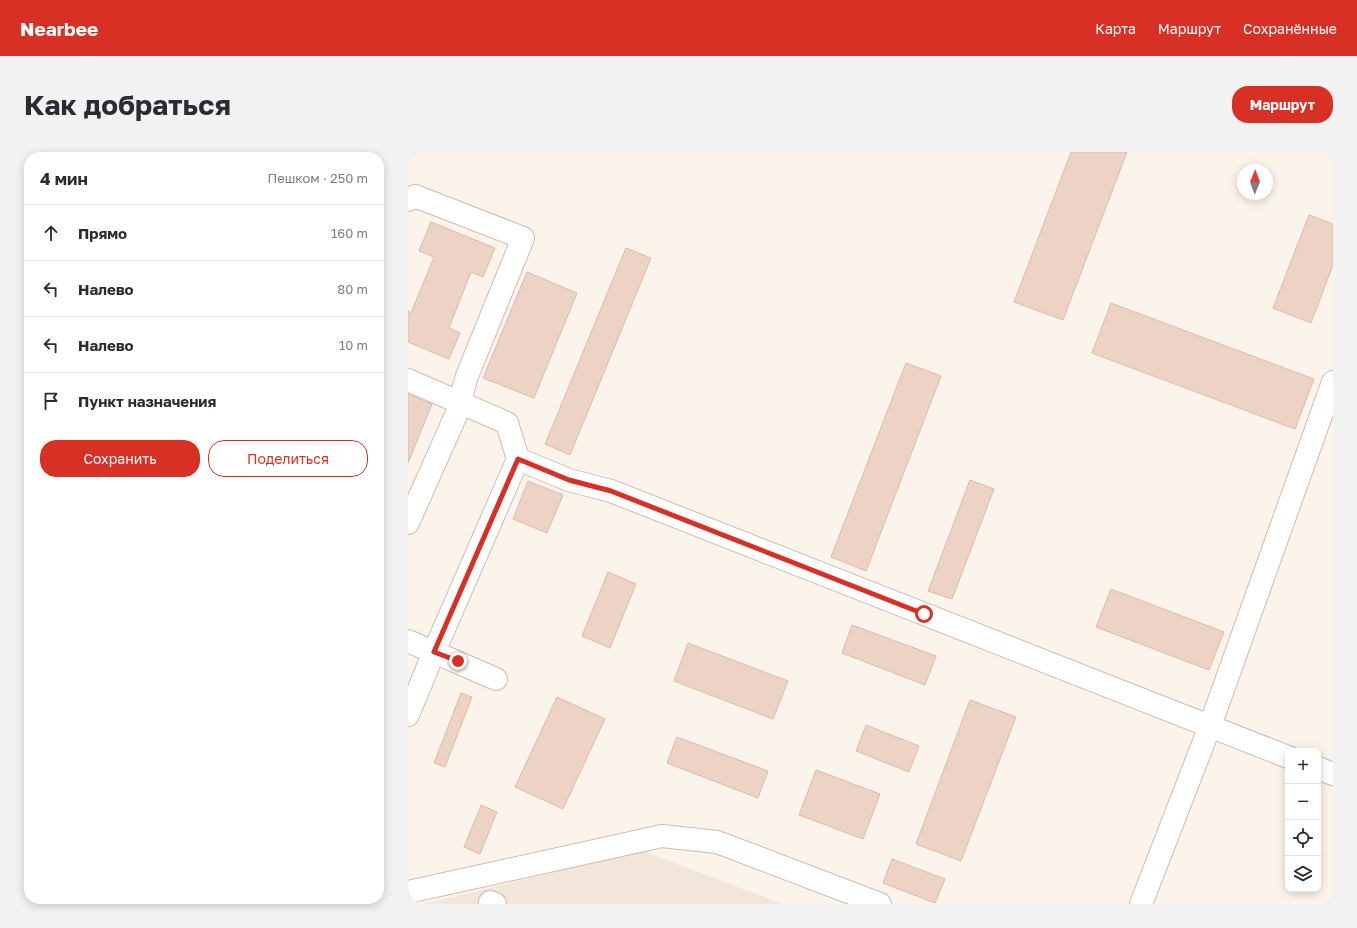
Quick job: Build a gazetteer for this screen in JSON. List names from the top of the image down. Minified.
{"north":"top","page":{"header":"Nearbee","nav":["Карта","Маршрут","Сохранённые"],"buttons":["Маршрут",["Сохранить","Поделиться"]],"title":"Как добраться","heading":["4 мин","Пешком · 250 m"],"list":[["Прямо","160 m"],["Налево","80 m"],["Налево","10 m"],"Пункт назначения"],"map_buttons":["+","−"]}}
